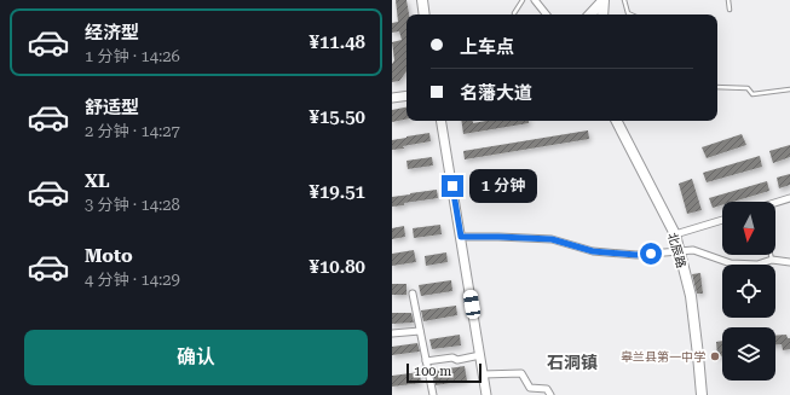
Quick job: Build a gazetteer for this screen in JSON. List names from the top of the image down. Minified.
{"streets":{"main road":["北辰路"]},"districts":["石洞镇"],"places":["皋兰县第一中学"],"scale_bar":"100 m","north":"bottom","page":{"list":[{"name":"经济型","note":"1 分钟 · 14:26","value":"¥11.48"},{"name":"舒适型","note":"2 分钟 · 14:27","value":"¥15.50"},{"name":"XL","note":"3 分钟 · 14:28","value":"¥19.51"},{"name":"Moto","note":"4 分钟 · 14:29","value":"¥10.80"}],"banner":["上车点","名藩大道"],"bubble":"1 分钟","buttons":"确认","scale":"100 m"}}
